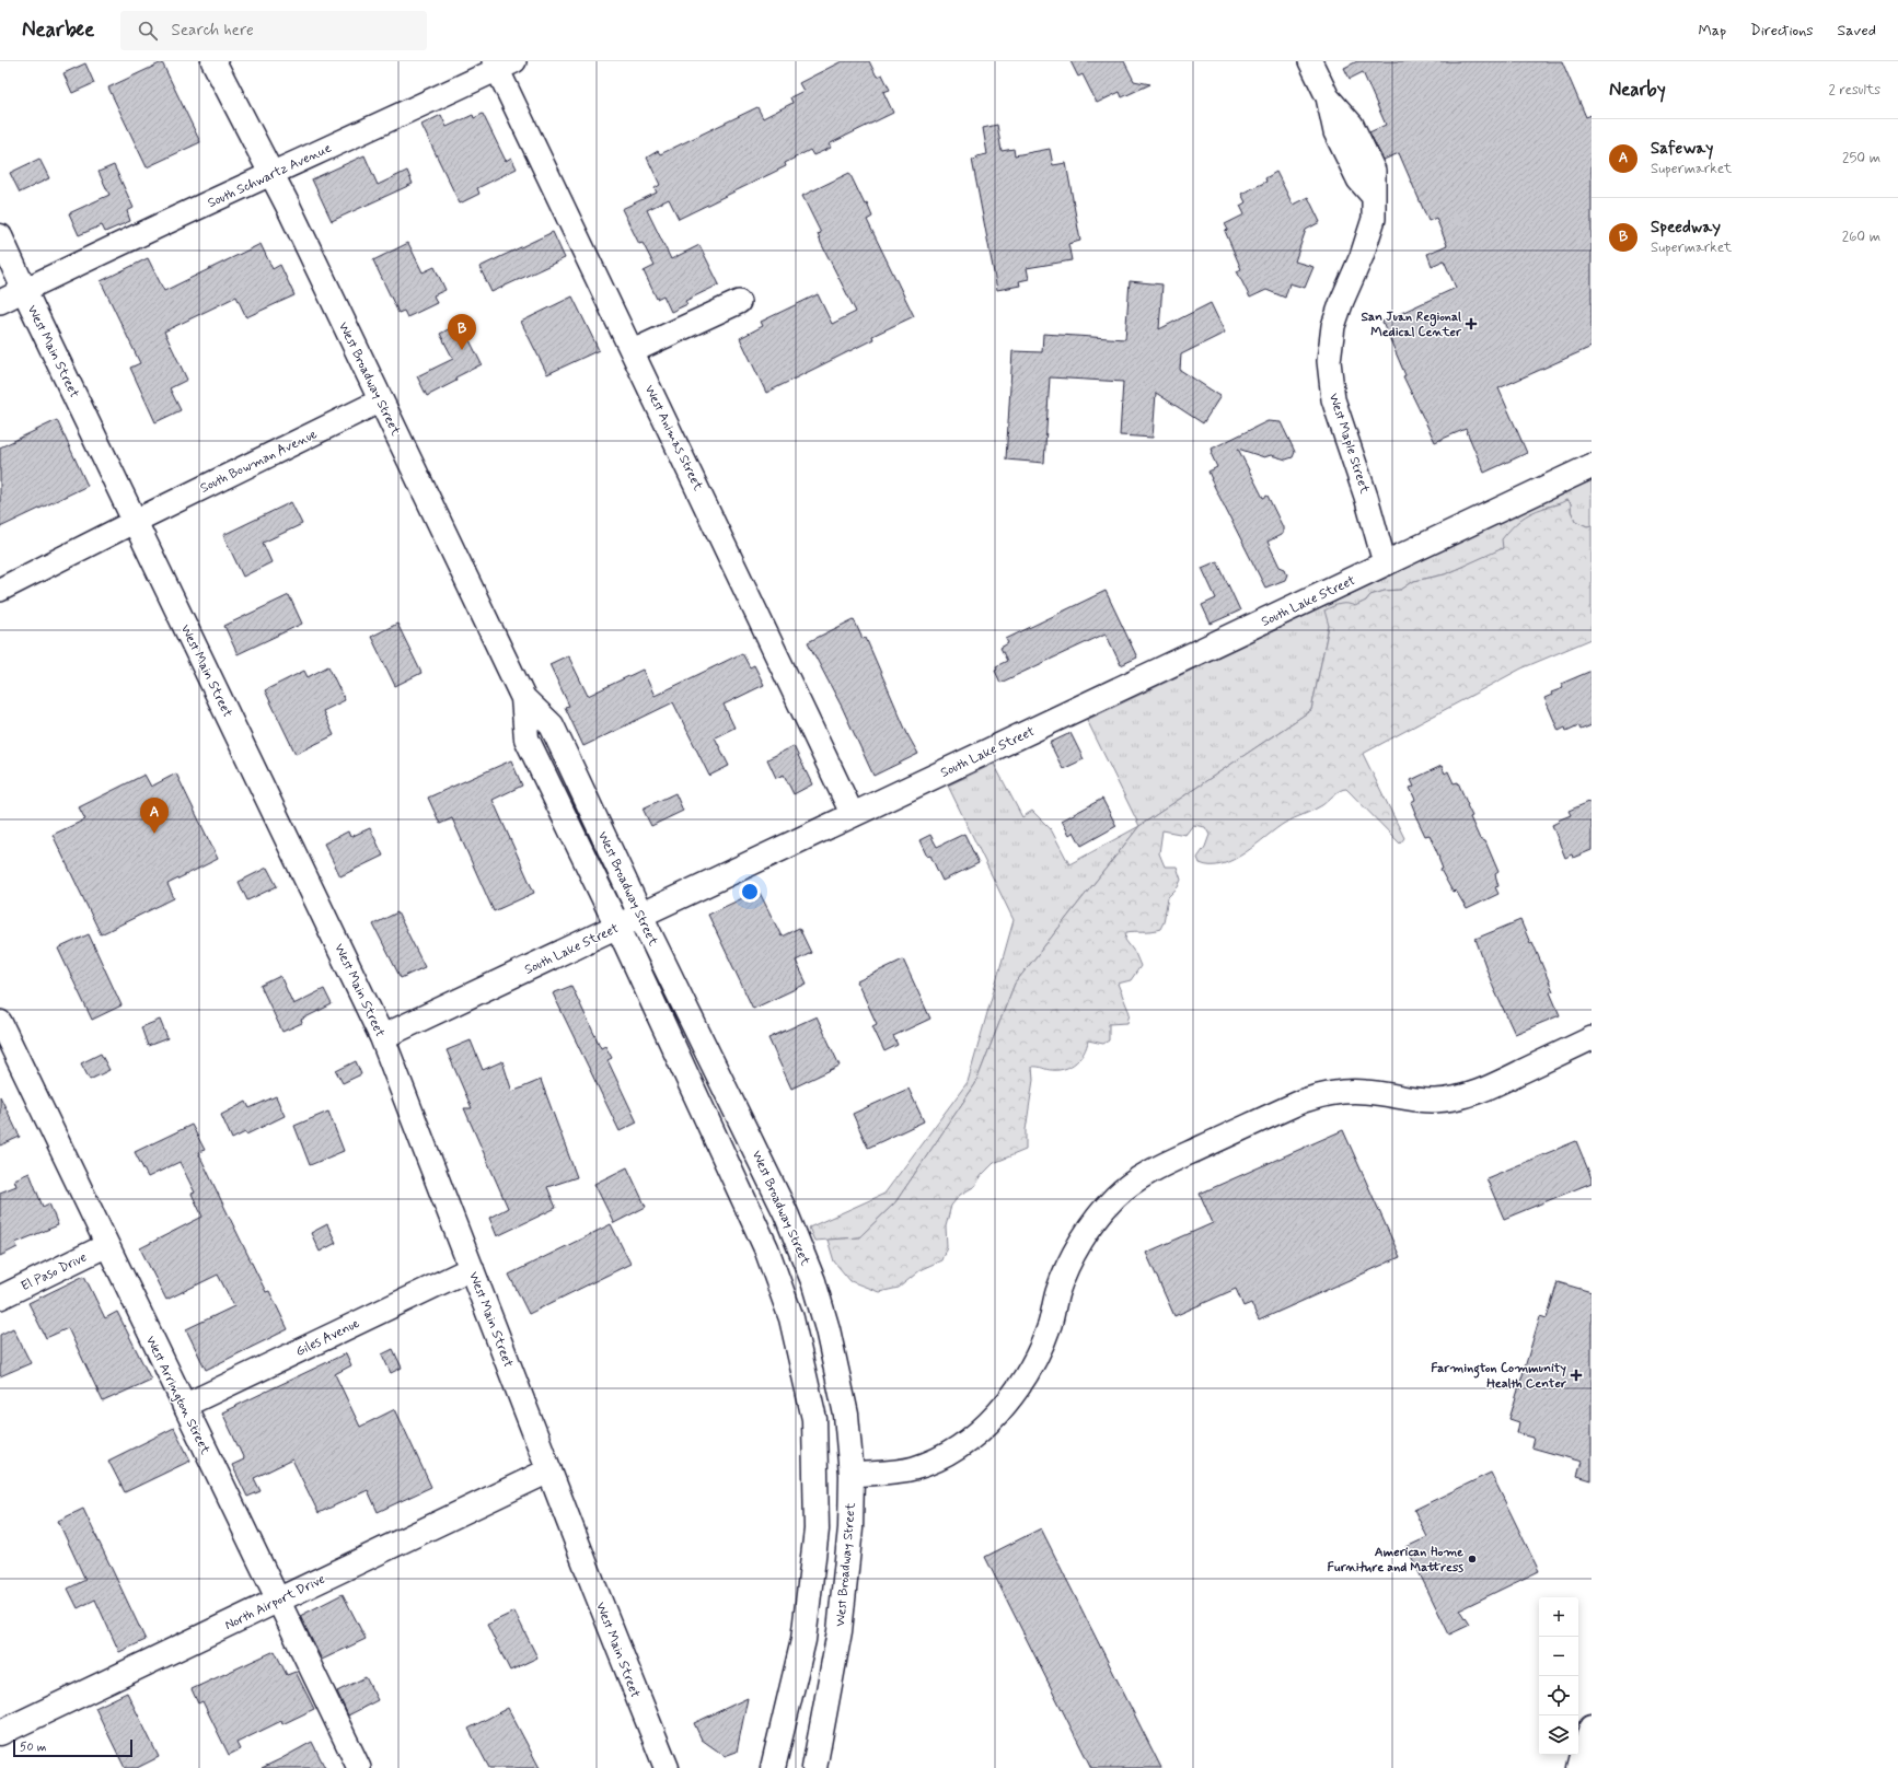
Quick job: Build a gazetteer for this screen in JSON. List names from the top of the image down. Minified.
{"streets":{"main road":["West Main Street","West Broadway Street","South Lake Street","North Airport Drive"],"street":["South Schwartz Avenue","West Animas Street","West Maple Street","South Bowman Avenue","El Paso Drive","Giles Avenue","West Arrington Street"]},"crossings":[["South Schwartz Avenue","West Main Street"],["South Schwartz Avenue","West Broadway Street"],["South Schwartz Avenue","West Animas Street"],["West Main Street","South Bowman Avenue"],["West Main Street","South Lake Street"],["West Main Street","Giles Avenue"],["West Main Street","North Airport Drive"],["West Broadway Street","South Bowman Avenue"],["West Broadway Street","South Lake Street"],["West Animas Street","South Lake Street"],["West Maple Street","South Lake Street"],["El Paso Drive","West Arrington Street"],["Giles Avenue","West Arrington Street"],["West Arrington Street","North Airport Drive"]],"places":{"health":["San Juan Regional Medical Center","Farmington Community Health Center"],"other":["American Home Furniture and Mattress"]},"scale_bar":"50 m","page":{"header":"Nearbee","search":"Search here","nav":["Map","Directions","Saved"],"heading":["Nearby","2 results"],"list":[{"mark":"A","name":"Safeway","note":"Supermarket","value":"250 m"},{"mark":"B","name":"Speedway","note":"Supermarket","value":"260 m"}],"pins":["B","A"],"map_buttons":["+","−"],"scale":"50 m"}}
